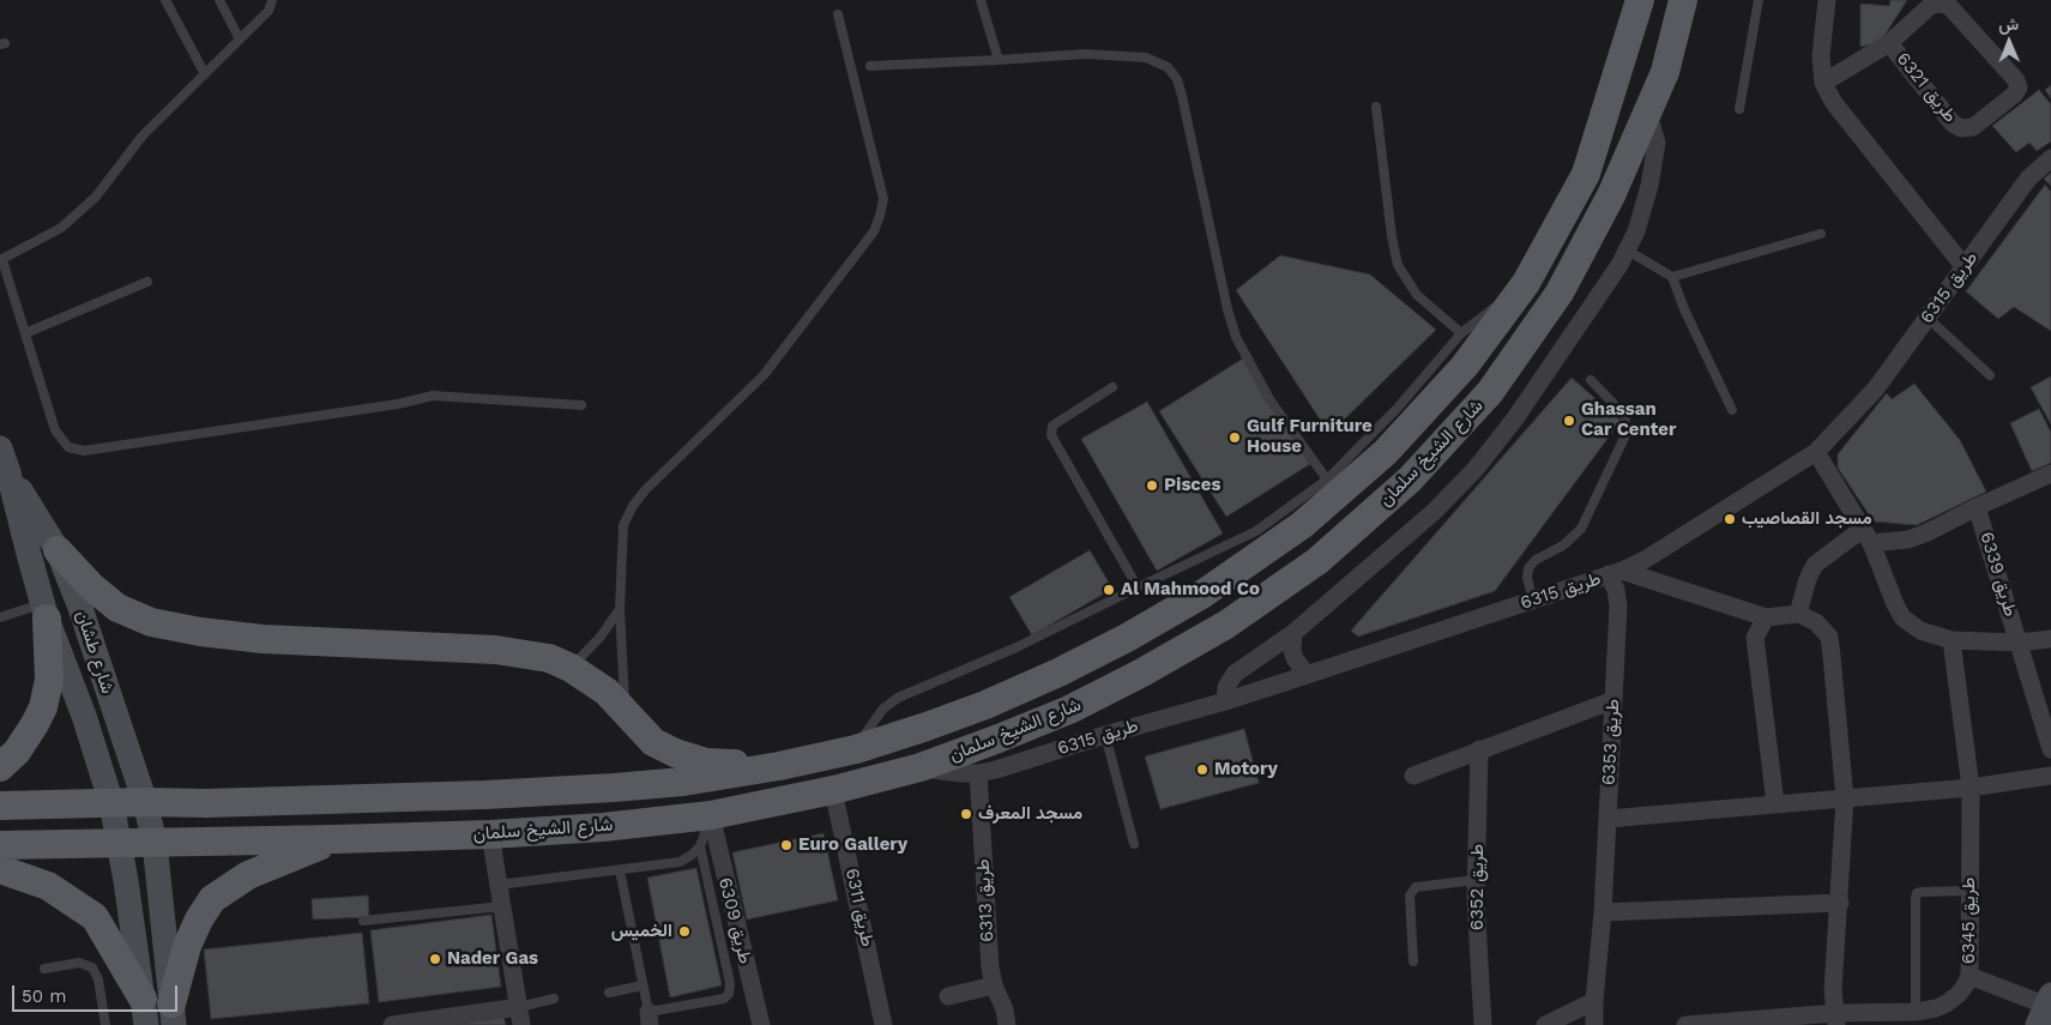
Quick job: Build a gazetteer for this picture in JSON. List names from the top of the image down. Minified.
{"streets":{"main road":["شارع الشيخ سلمان"],"street":["طريق 6321","طريق 6315","طريق 6339","شارع طشان","طريق 6353","طريق 6352","طريق 6313","طريق 6311","طريق 6309","طريق 6345"]},"crossings":[["طريق 6315","شارع الشيخ سلمان"],["طريق 6315","طريق 6353"],["طريق 6315","طريق 6313"],["شارع الشيخ سلمان","شارع طشان"],["شارع الشيخ سلمان","طريق 6311"],["شارع الشيخ سلمان","طريق 6309"]],"places":["Ghassan Car Center","Gulf Furniture House","Pisces","مسجد القصاصيب","Al Mahmood Co","Motory","مسجد المعرف","Euro Gallery","الخميس","Nader Gas"],"scale_bar":"50 m","north":"top"}
